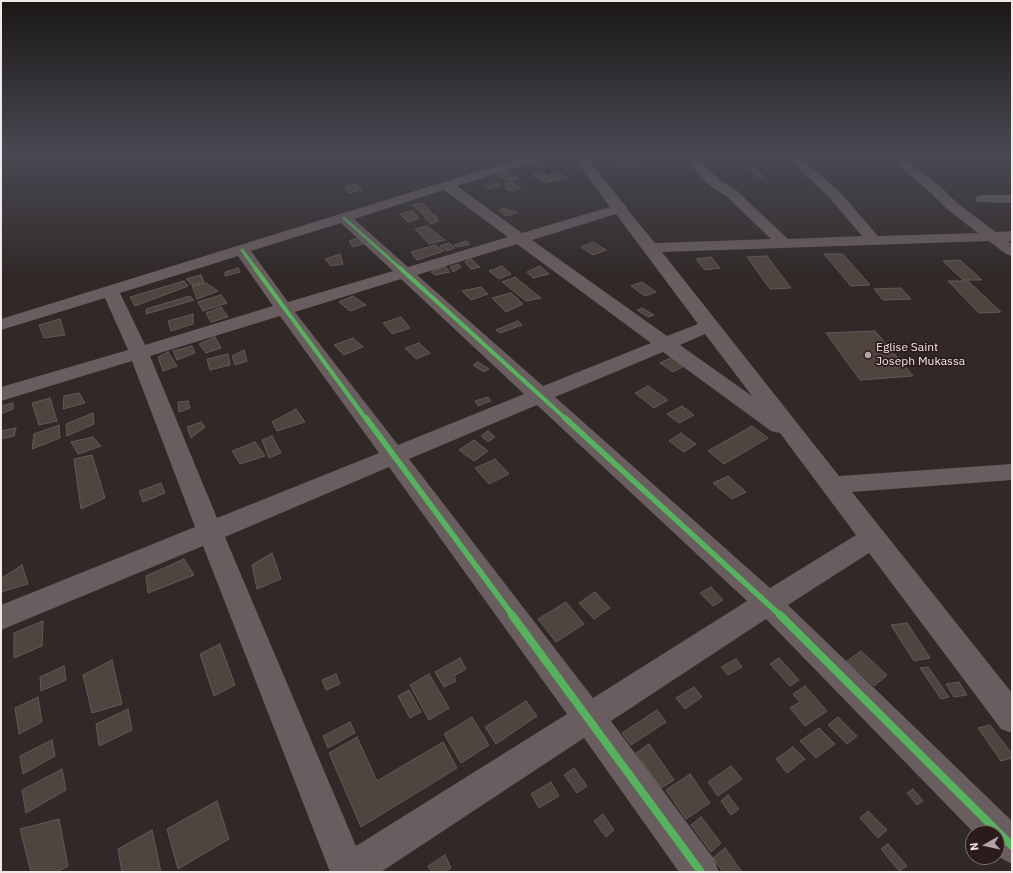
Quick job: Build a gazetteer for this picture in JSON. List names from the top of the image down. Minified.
{"places":["Eglise Saint Joseph Mukassa"],"north":"left"}
